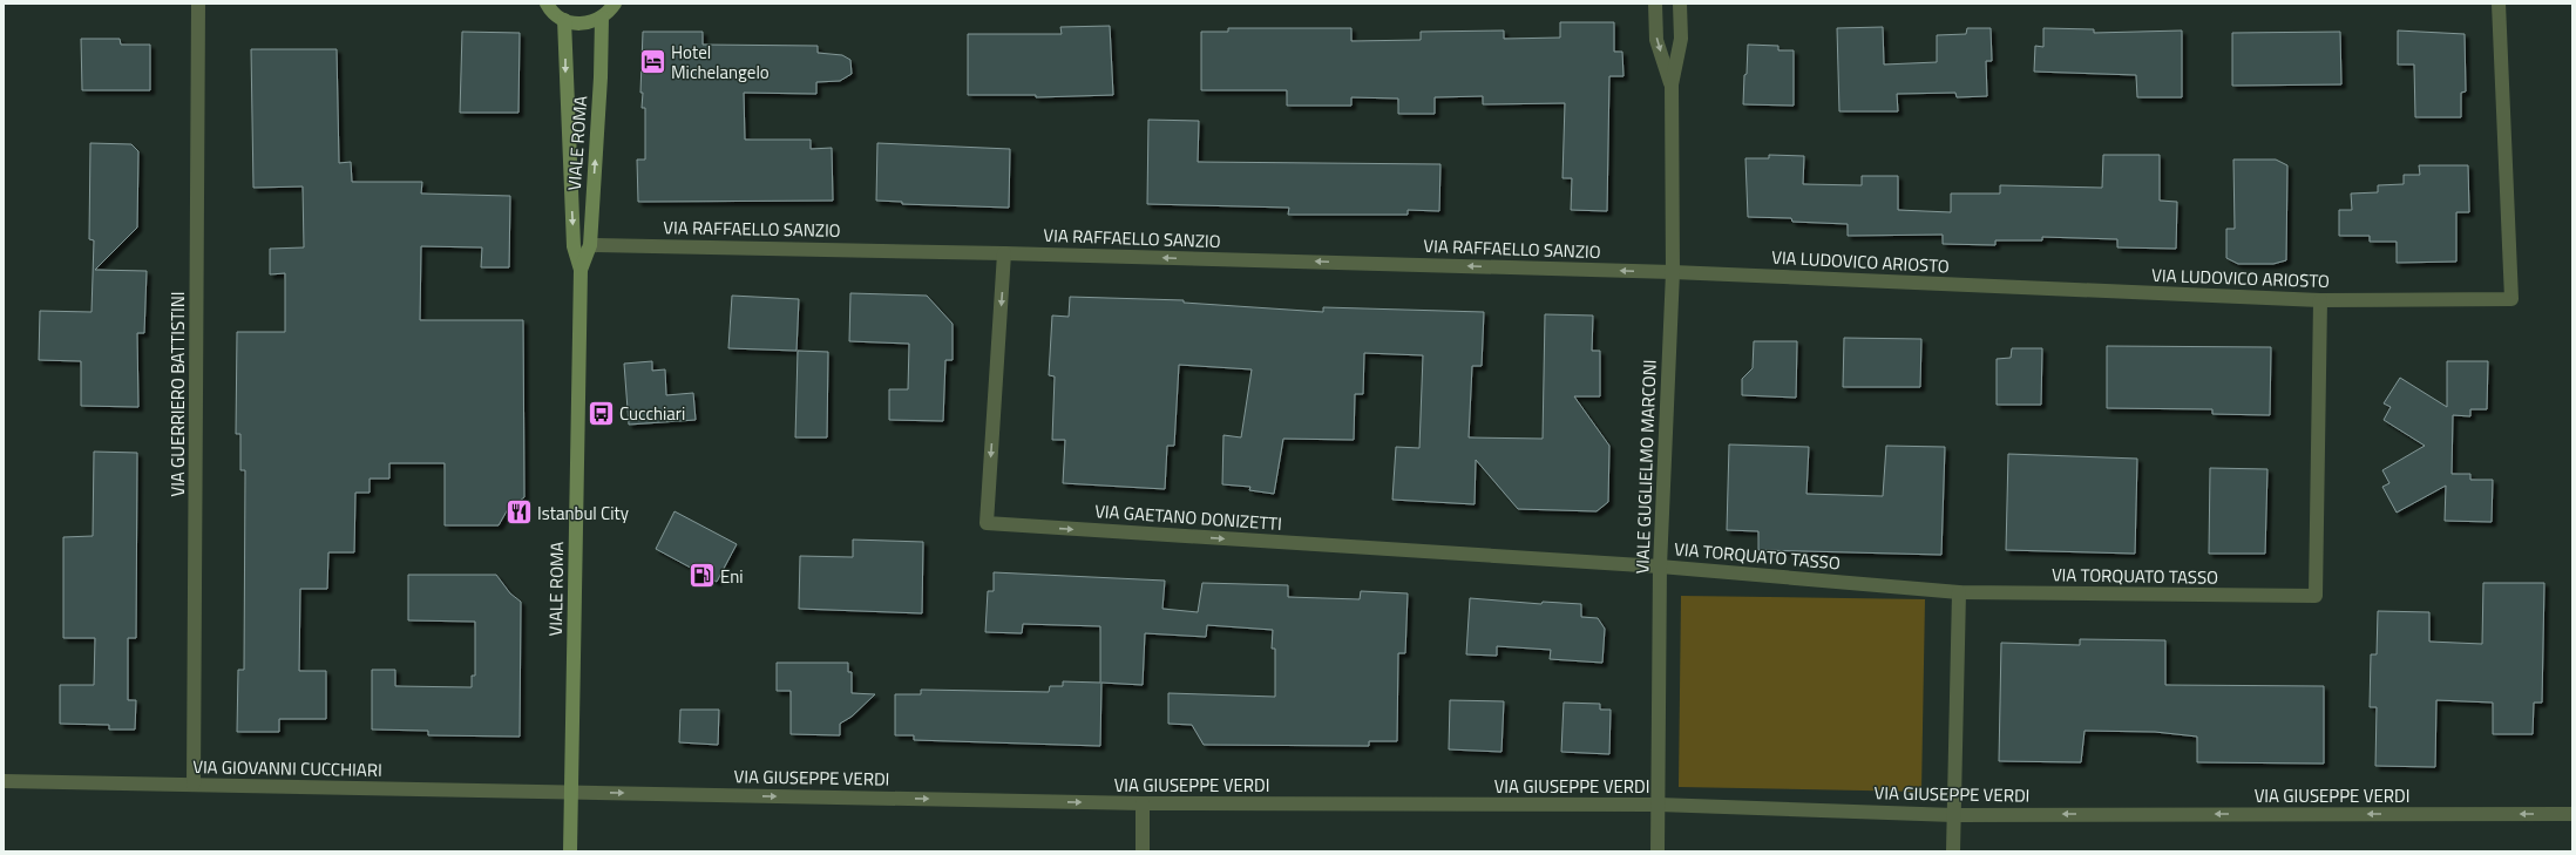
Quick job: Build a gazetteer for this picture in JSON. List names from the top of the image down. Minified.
{"streets":{"main road":["VIALE ROMA"],"street":["VIA RAFFAELLO SANZIO","VIA LUDOVICO ARIOSTO","VIA GUERRIERO BATTISTINI","VIALE GUGLIELMO MARCONI","VIA GAETANO DONIZETTI","VIA TORQUATO TASSO","VIA GIOVANNI CUCCHIARI","VIA GIUSEPPE VERDI"]},"crossings":[["VIALE ROMA","VIA RAFFAELLO SANZIO"],["VIALE ROMA","VIA GIOVANNI CUCCHIARI"],["VIALE ROMA","VIA GIUSEPPE VERDI"],["VIA RAFFAELLO SANZIO","VIA LUDOVICO ARIOSTO"],["VIA RAFFAELLO SANZIO","VIALE GUGLIELMO MARCONI"],["VIA RAFFAELLO SANZIO","VIA GAETANO DONIZETTI"],["VIA LUDOVICO ARIOSTO","VIALE GUGLIELMO MARCONI"],["VIA LUDOVICO ARIOSTO","VIA TORQUATO TASSO"],["VIA GUERRIERO BATTISTINI","VIA GIOVANNI CUCCHIARI"],["VIALE GUGLIELMO MARCONI","VIA GAETANO DONIZETTI"],["VIALE GUGLIELMO MARCONI","VIA TORQUATO TASSO"],["VIALE GUGLIELMO MARCONI","VIA GIUSEPPE VERDI"],["VIA GAETANO DONIZETTI","VIA TORQUATO TASSO"],["VIA GIOVANNI CUCCHIARI","VIA GIUSEPPE VERDI"]],"one_way":["VIA RAFFAELLO SANZIO"],"places":{"hotel":["Hotel Michelangelo"],"bus stop":["Cucchiari"],"restaurant":["Istanbul City"],"fuel station":["Eni"]}}
